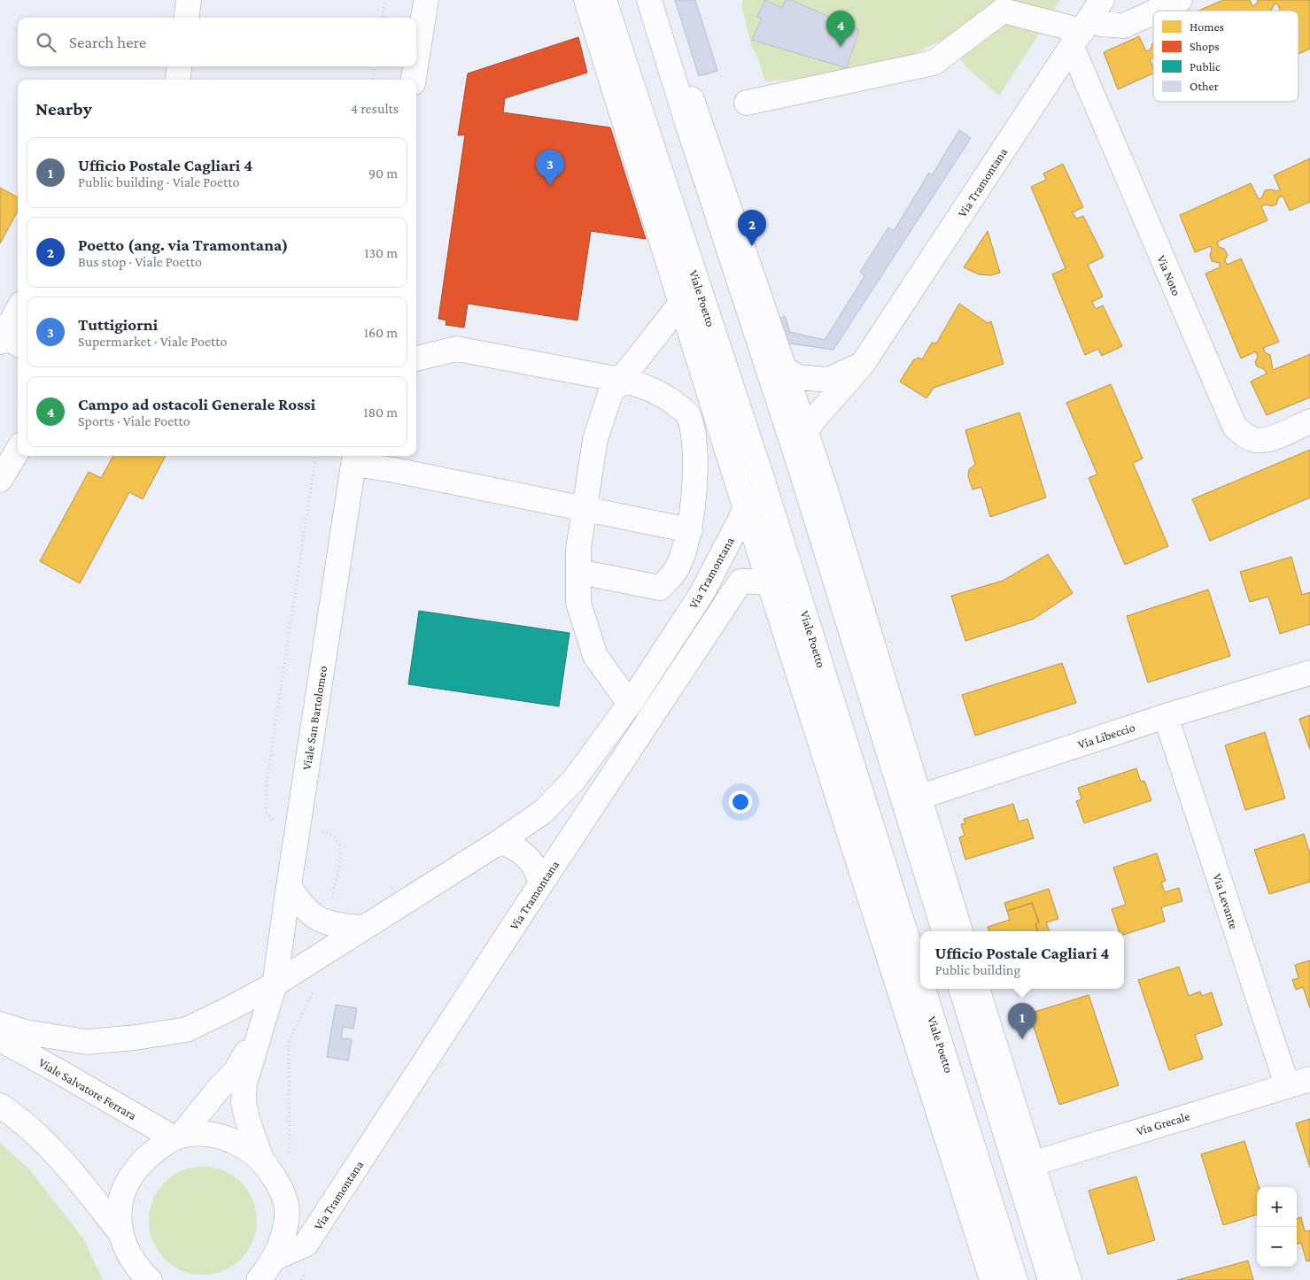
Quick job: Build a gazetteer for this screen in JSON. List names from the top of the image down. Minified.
{"streets":{"main road":["Via Tramontana","Via Noto","Viale Poetto","Viale San Bartolomeo","Via Libeccio","Via Levante","Viale Salvatore Ferrara","Via Grecale"]},"crossings":[["Via Tramontana","Via Noto"],["Via Tramontana","Viale Poetto"],["Viale San Bartolomeo","Viale Salvatore Ferrara"],["Via Libeccio","Via Levante"],["Via Levante","Via Grecale"]],"legend":["Homes","Shops","Public","Other"],"page":{"pins":["4","3","2","1"],"search":"Search here","heading":["Nearby","4 results"],"list":[{"mark":"1","name":"Ufficio Postale Cagliari 4","note":"Public building · Viale Poetto","value":"90 m"},{"mark":"2","name":"Poetto (ang. via Tramontana)","note":"Bus stop · Viale Poetto","value":"130 m"},{"mark":"3","name":"Tuttigiorni","note":"Supermarket · Viale Poetto","value":"160 m"},{"mark":"4","name":"Campo ad ostacoli Generale Rossi","note":"Sports · Viale Poetto","value":"180 m"}],"popup":["Ufficio Postale Cagliari 4","Public building"],"map_buttons":["+","−"]}}
